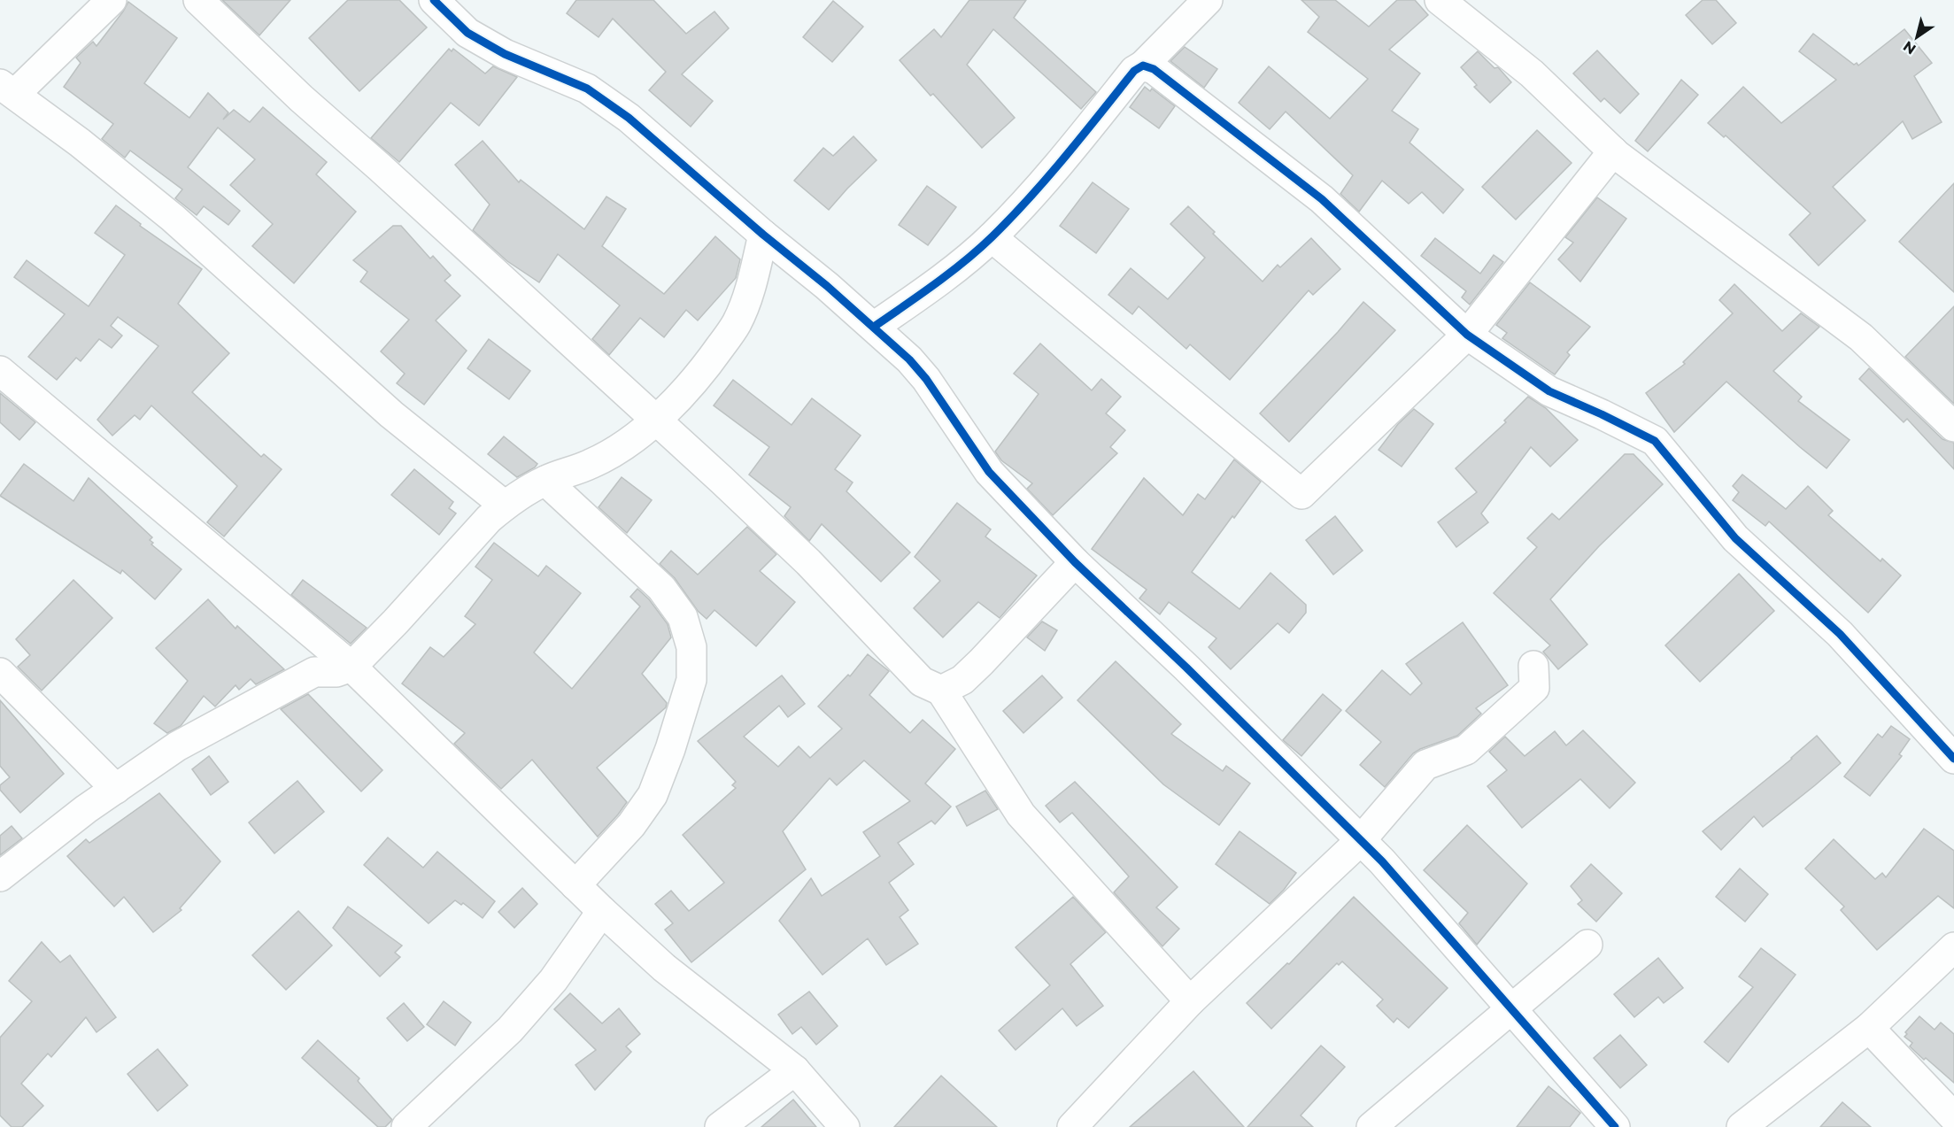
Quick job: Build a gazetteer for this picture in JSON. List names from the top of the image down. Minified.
{"north":"bottom left"}
